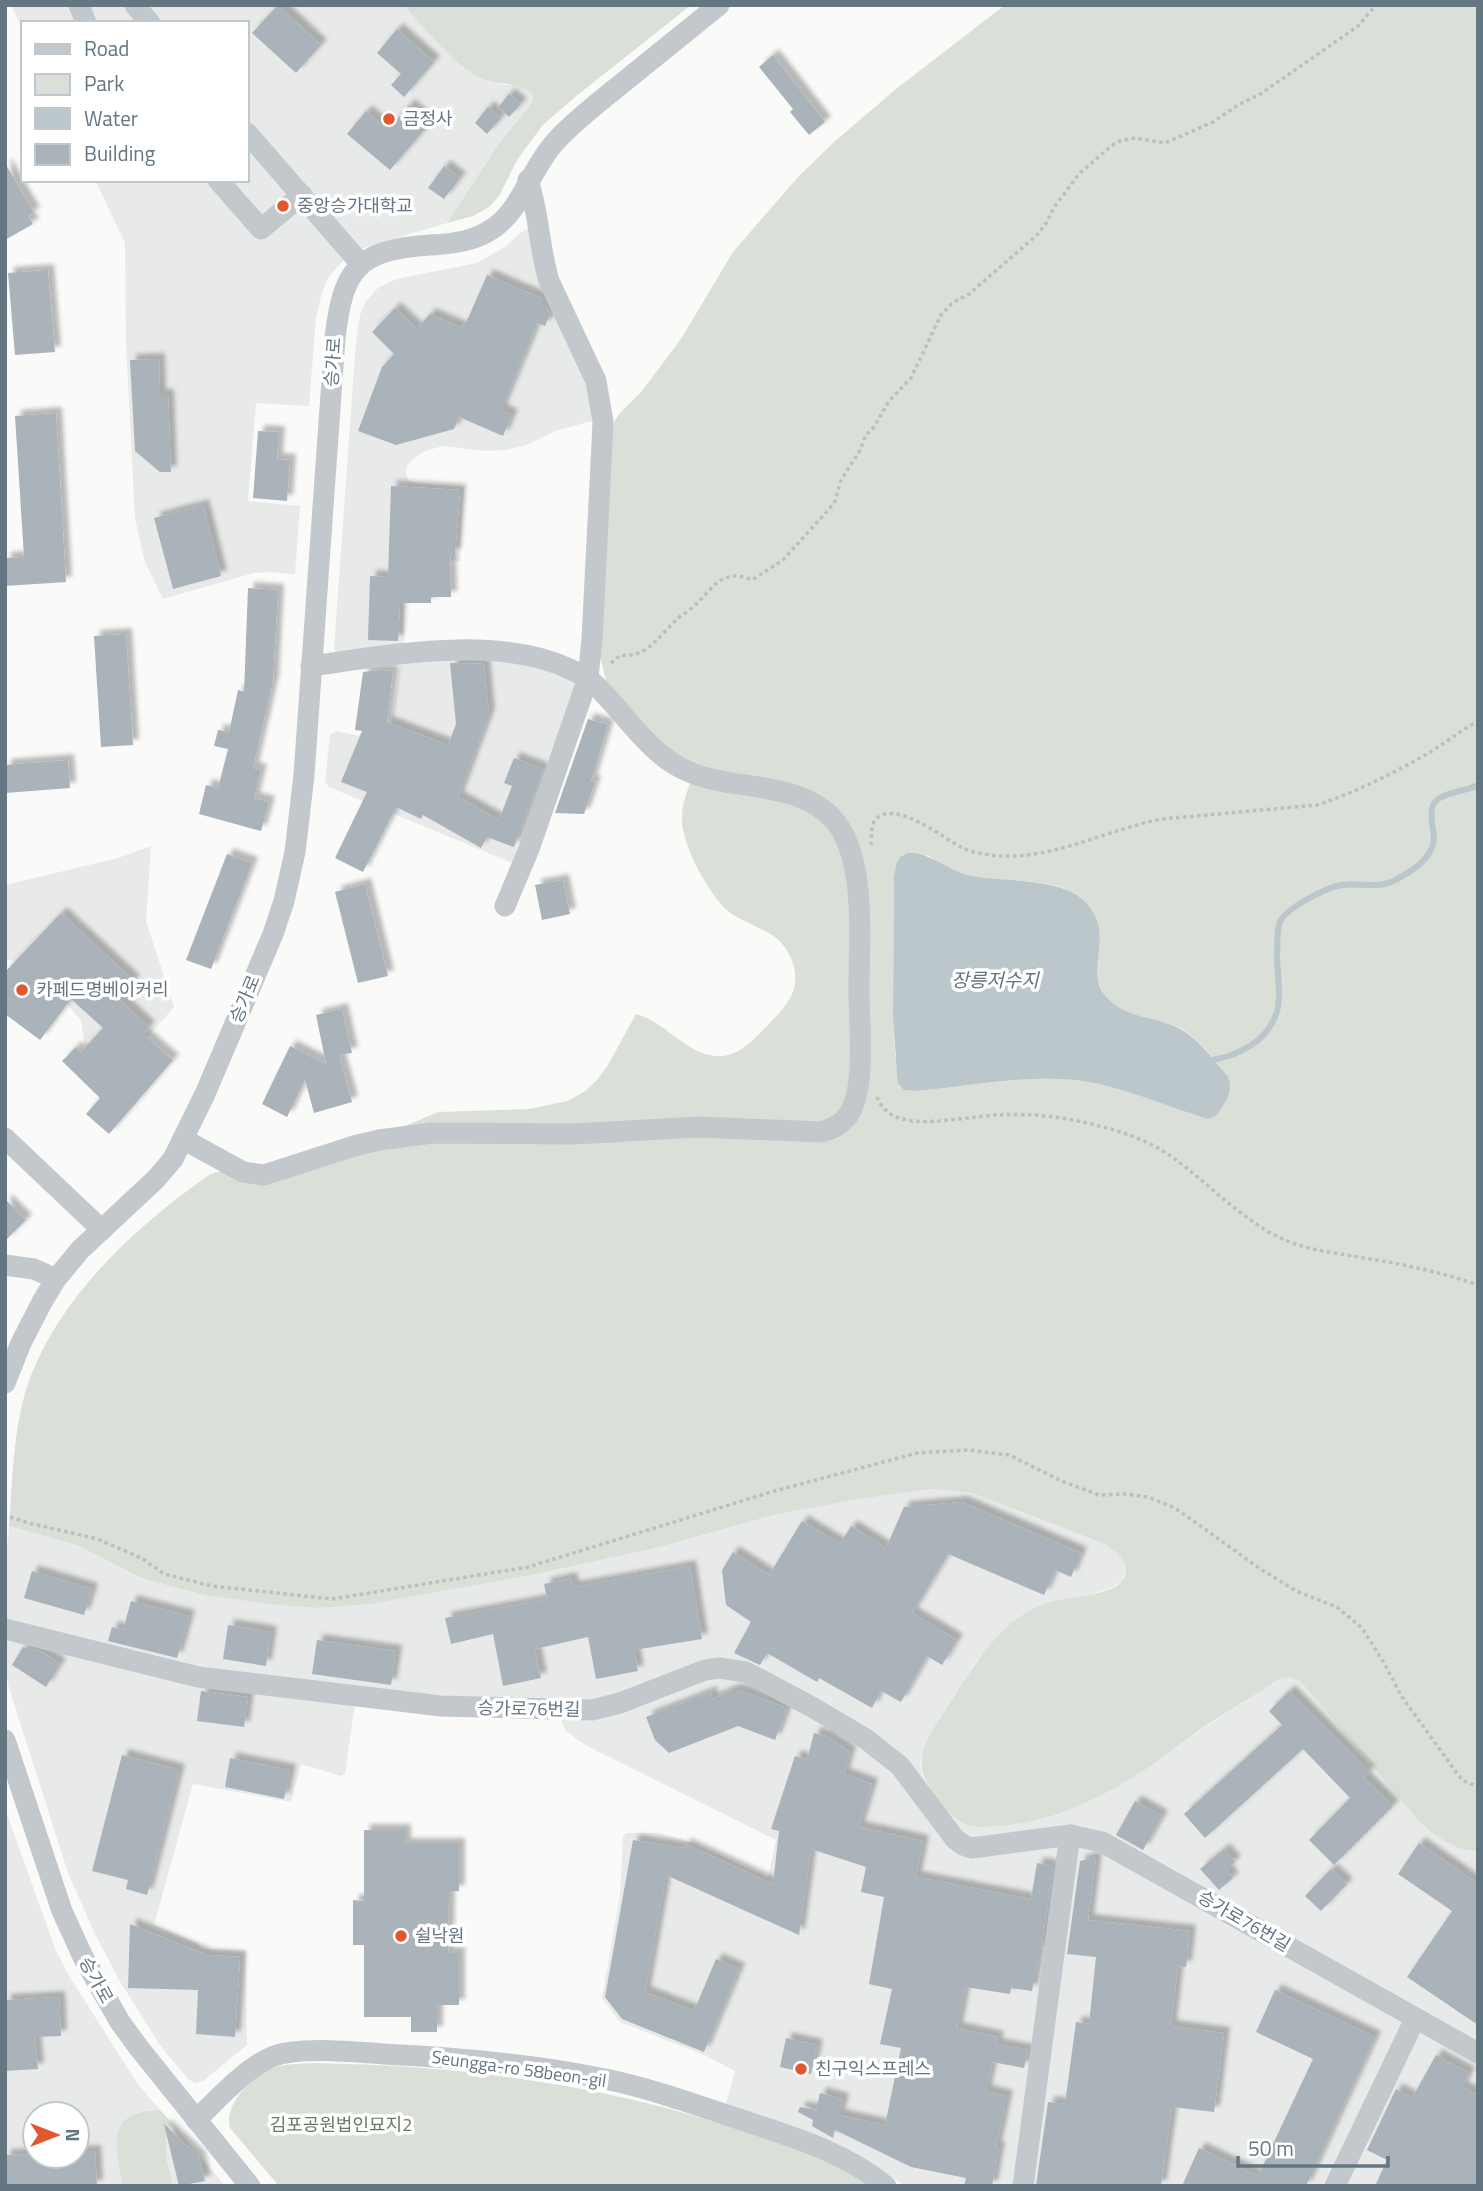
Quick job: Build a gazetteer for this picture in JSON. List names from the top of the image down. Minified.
{"streets":{"street":["승가로","승가로76번길","Seungga-ro 58beon-gil"]},"crossings":[["승가로","Seungga-ro 58beon-gil"]],"water":["장릉저수지"],"parks":["김포공원법인묘지2"],"places":["금정사","중앙승가대학교","카페드명베이커리","쉴낙원","친구익스프레스"],"legend":["Road","Park","Water","Building"],"scale_bar":"50 m","north":"right"}
